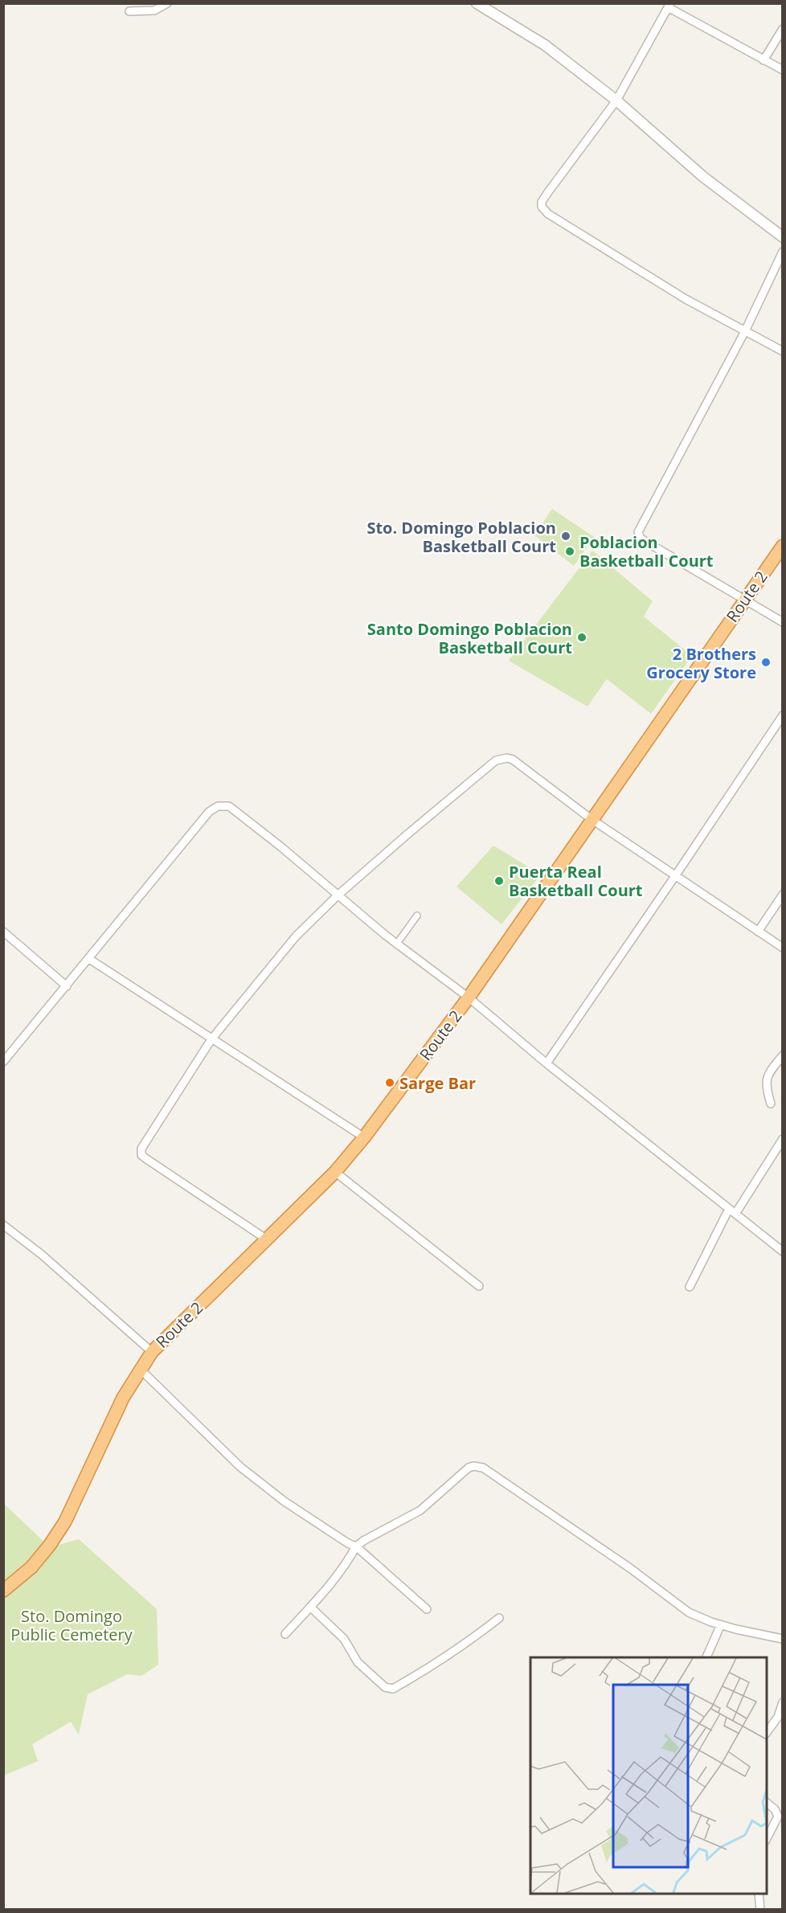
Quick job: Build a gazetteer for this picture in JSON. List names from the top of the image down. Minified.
{"streets":{"highway":["Route 2"]},"parks":["Sto. Domingo Public Cemetery"],"places":["Sto. Domingo Poblacion Basketball Court","Poblacion Basketball Court","Santo Domingo Poblacion Basketball Court","2 Brothers Grocery Store","Puerta Real Basketball Court","Sarge Bar"]}
